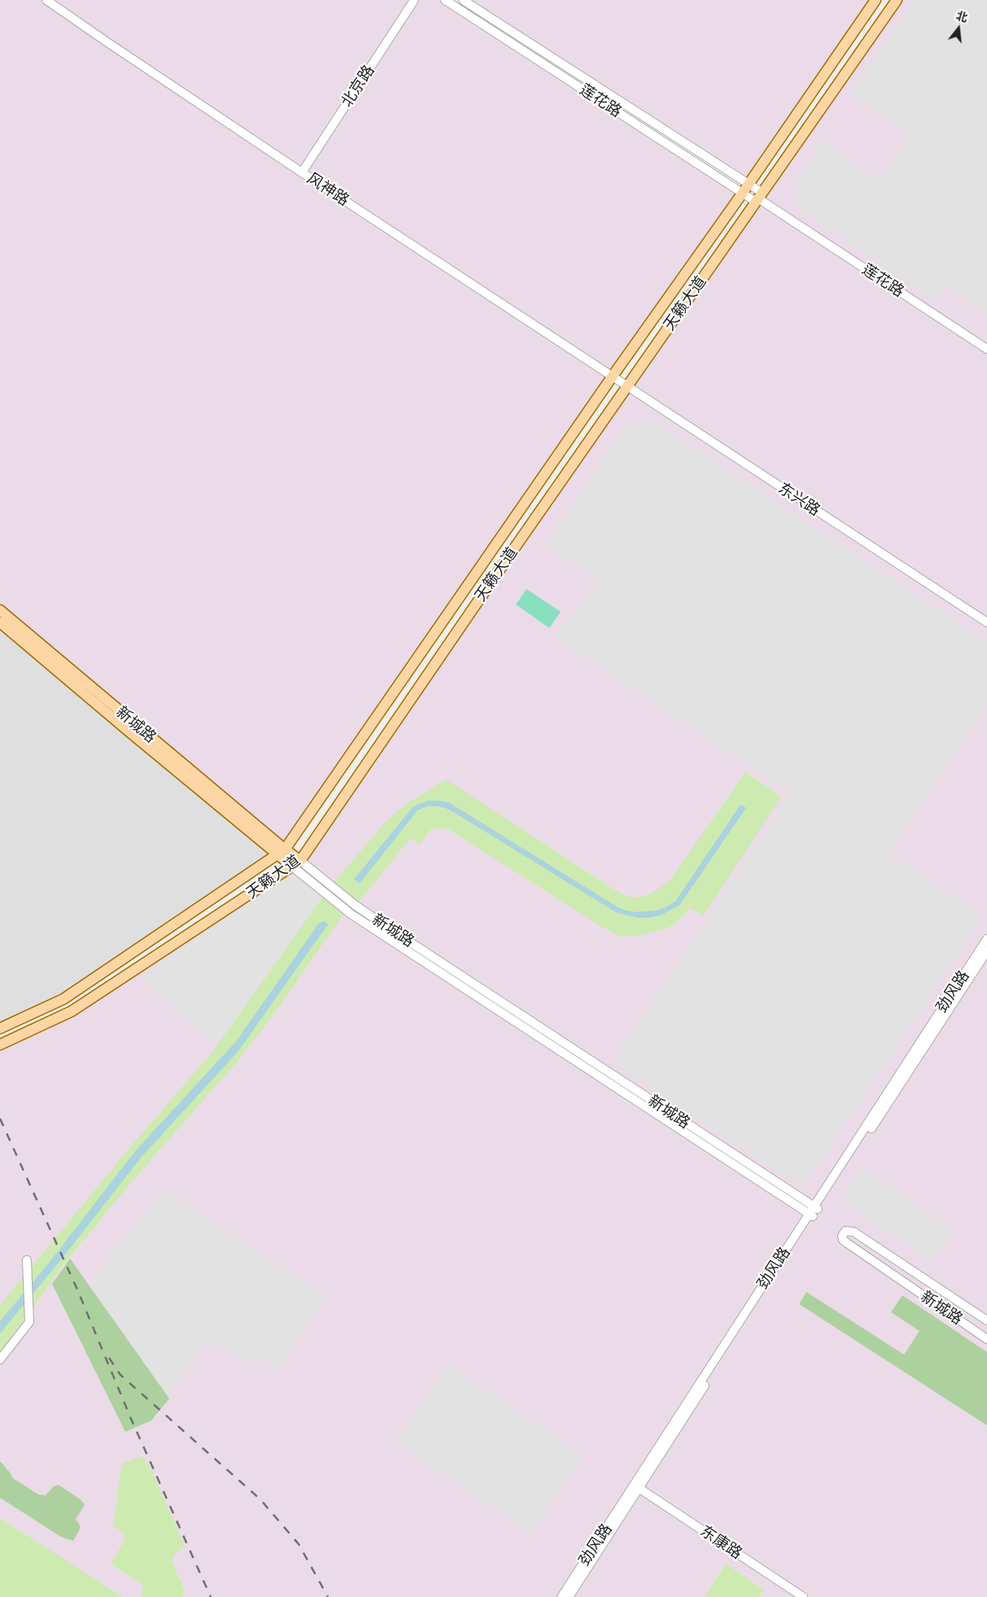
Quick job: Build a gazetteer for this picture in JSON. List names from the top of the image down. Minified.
{"streets":{"main road":["天籁大道","新城路"],"street":["北京路","莲花路","风神路","东兴路","劲风路","东康路"]},"crossings":[["北京路","风神路"],["莲花路","天籁大道"],["风神路","天籁大道"],["风神路","东兴路"],["天籁大道","东兴路"],["天籁大道","新城路"],["新城路","劲风路"],["劲风路","东康路"]],"north":"top"}
